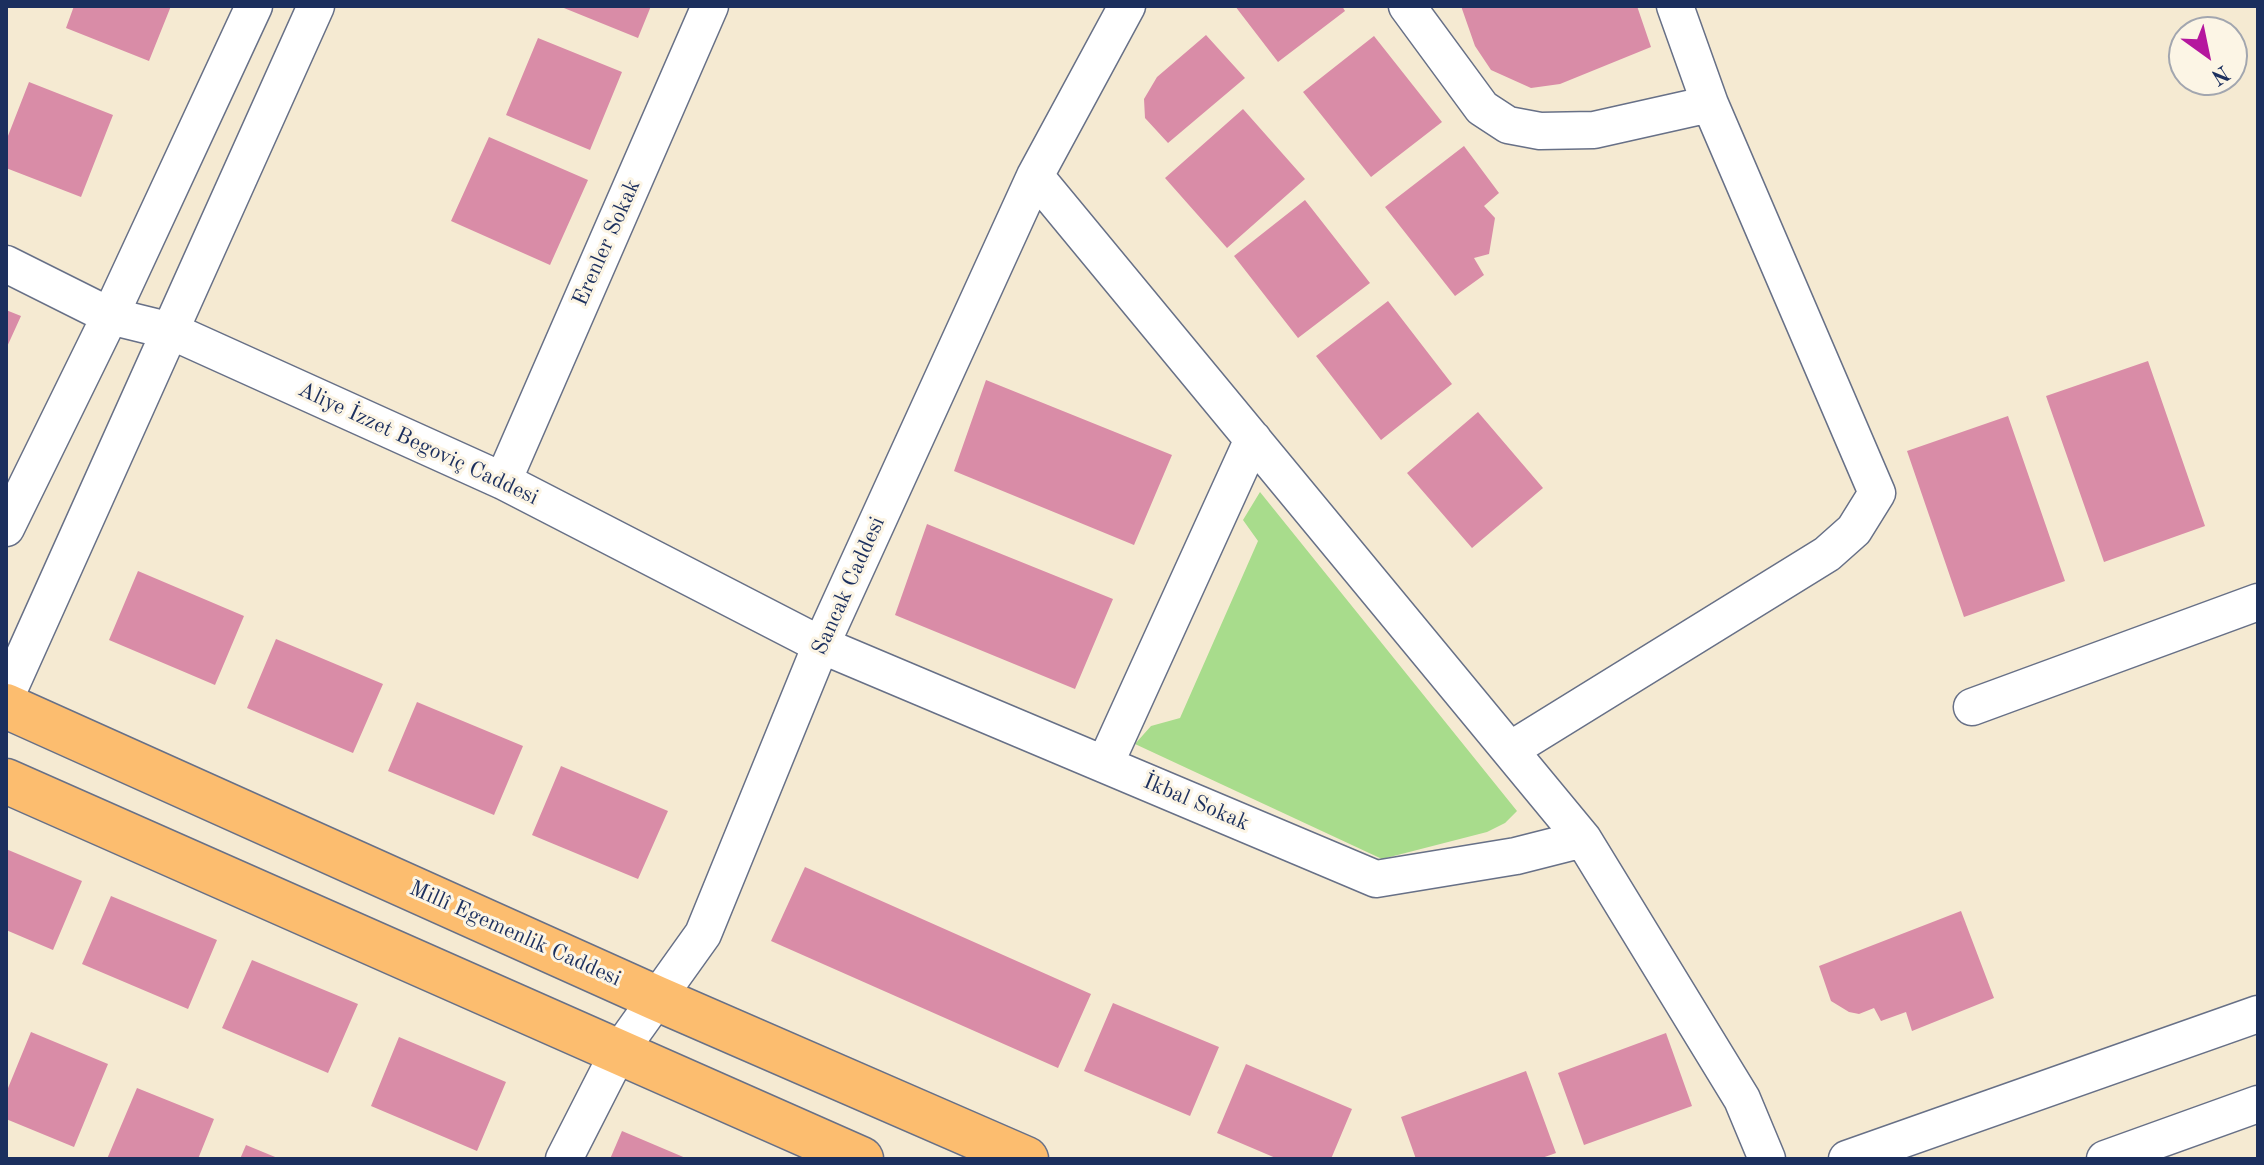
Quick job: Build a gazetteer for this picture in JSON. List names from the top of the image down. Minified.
{"streets":{"main road":["Millî Egemenlik Caddesi"],"street":["Erenler Sokak","Aliye İzzet Begoviç Caddesi","Sancak Caddesi","İkbal Sokak"]},"crossings":[["Erenler Sokak","Aliye İzzet Begoviç Caddesi"],["Aliye İzzet Begoviç Caddesi","Sancak Caddesi"],["Aliye İzzet Begoviç Caddesi","İkbal Sokak"],["Sancak Caddesi","İkbal Sokak"],["Sancak Caddesi","Millî Egemenlik Caddesi"]],"north":"bottom right"}
